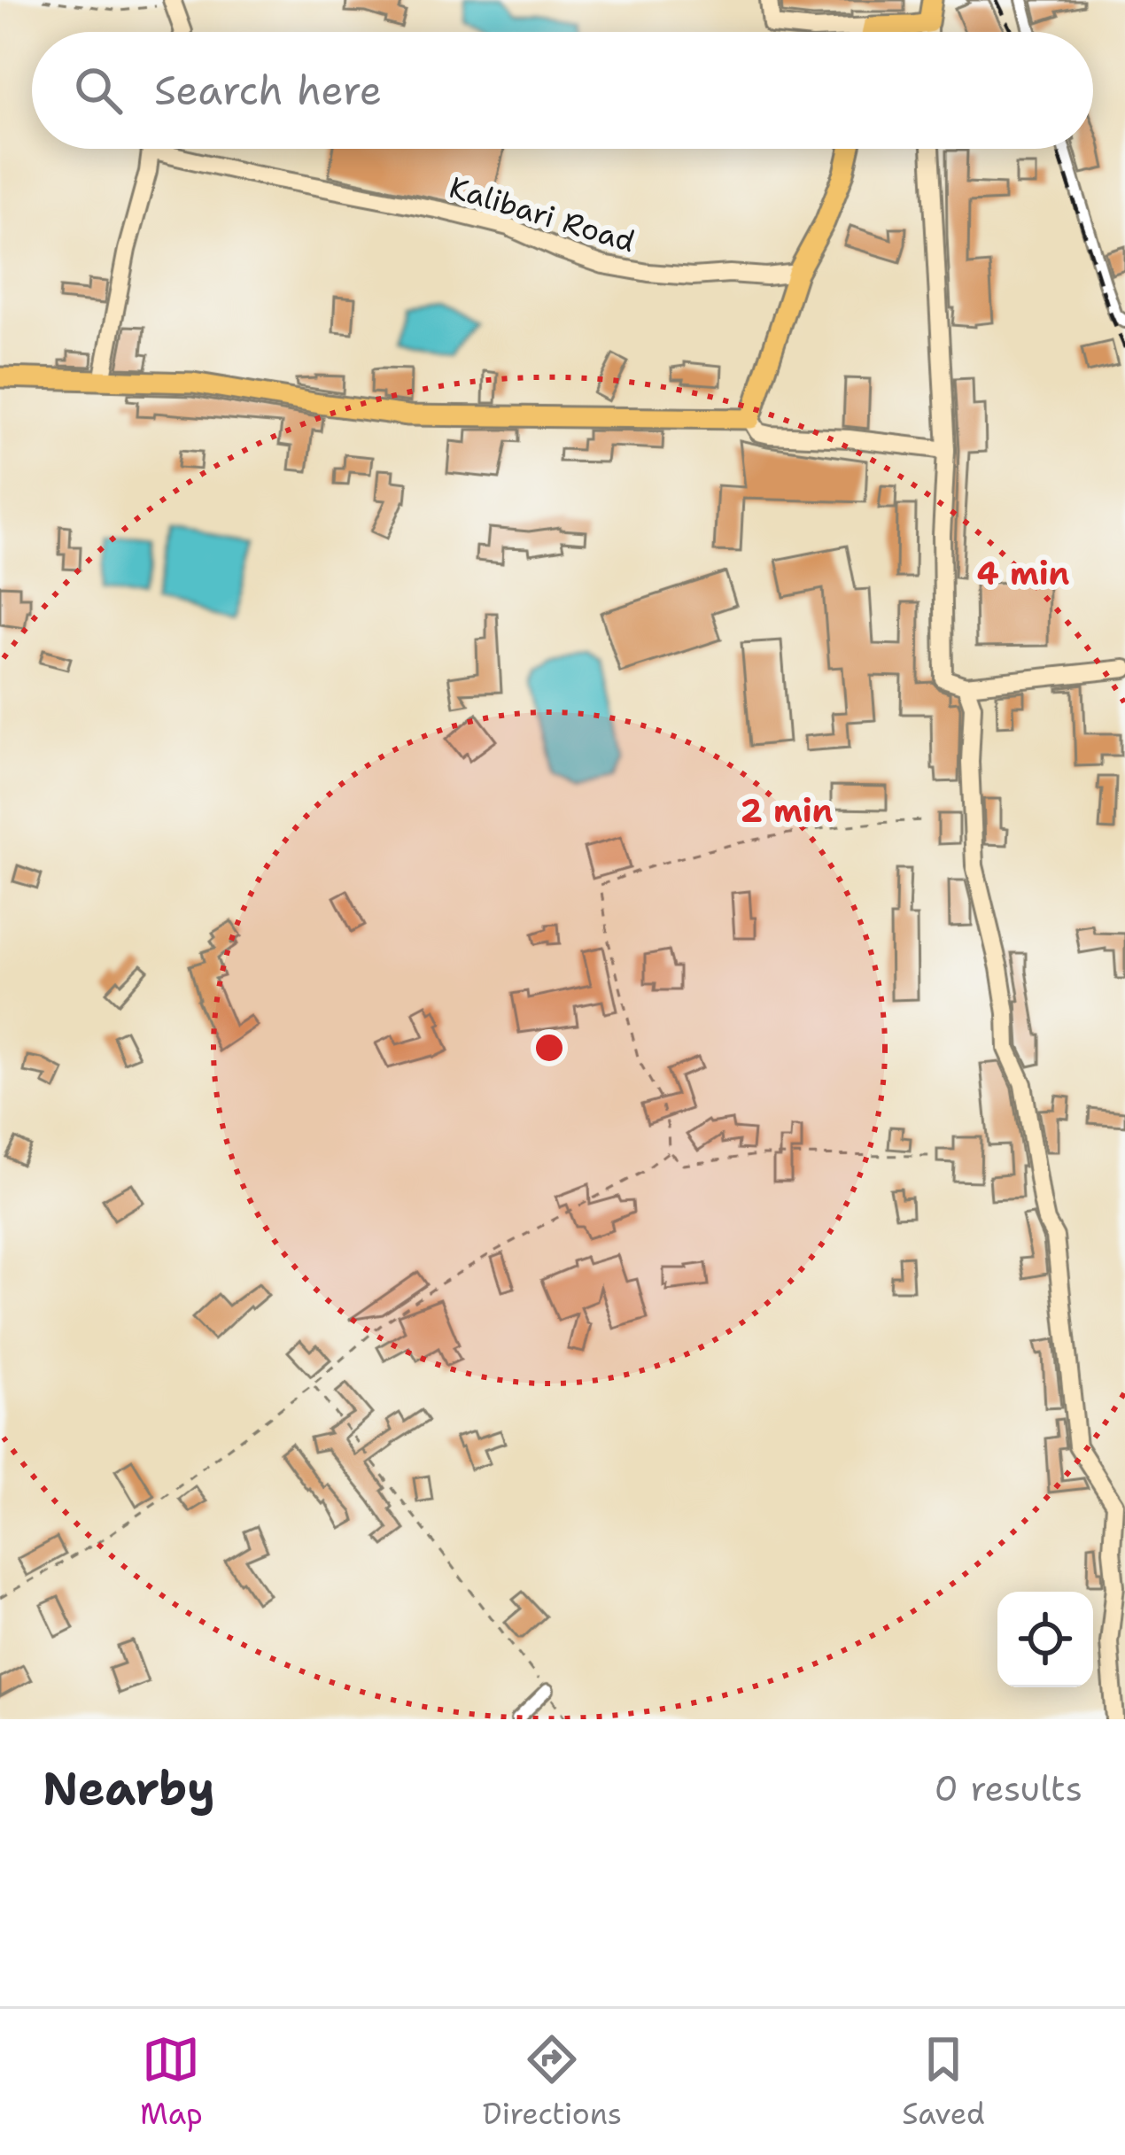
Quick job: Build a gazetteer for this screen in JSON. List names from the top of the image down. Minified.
{"streets":{"street":["Kalibari Road"]},"page":{"search":"Search here","heading":["Nearby","0 results"],"nav":["Map","Directions","Saved"]},"rings":["4 min","2 min"]}
